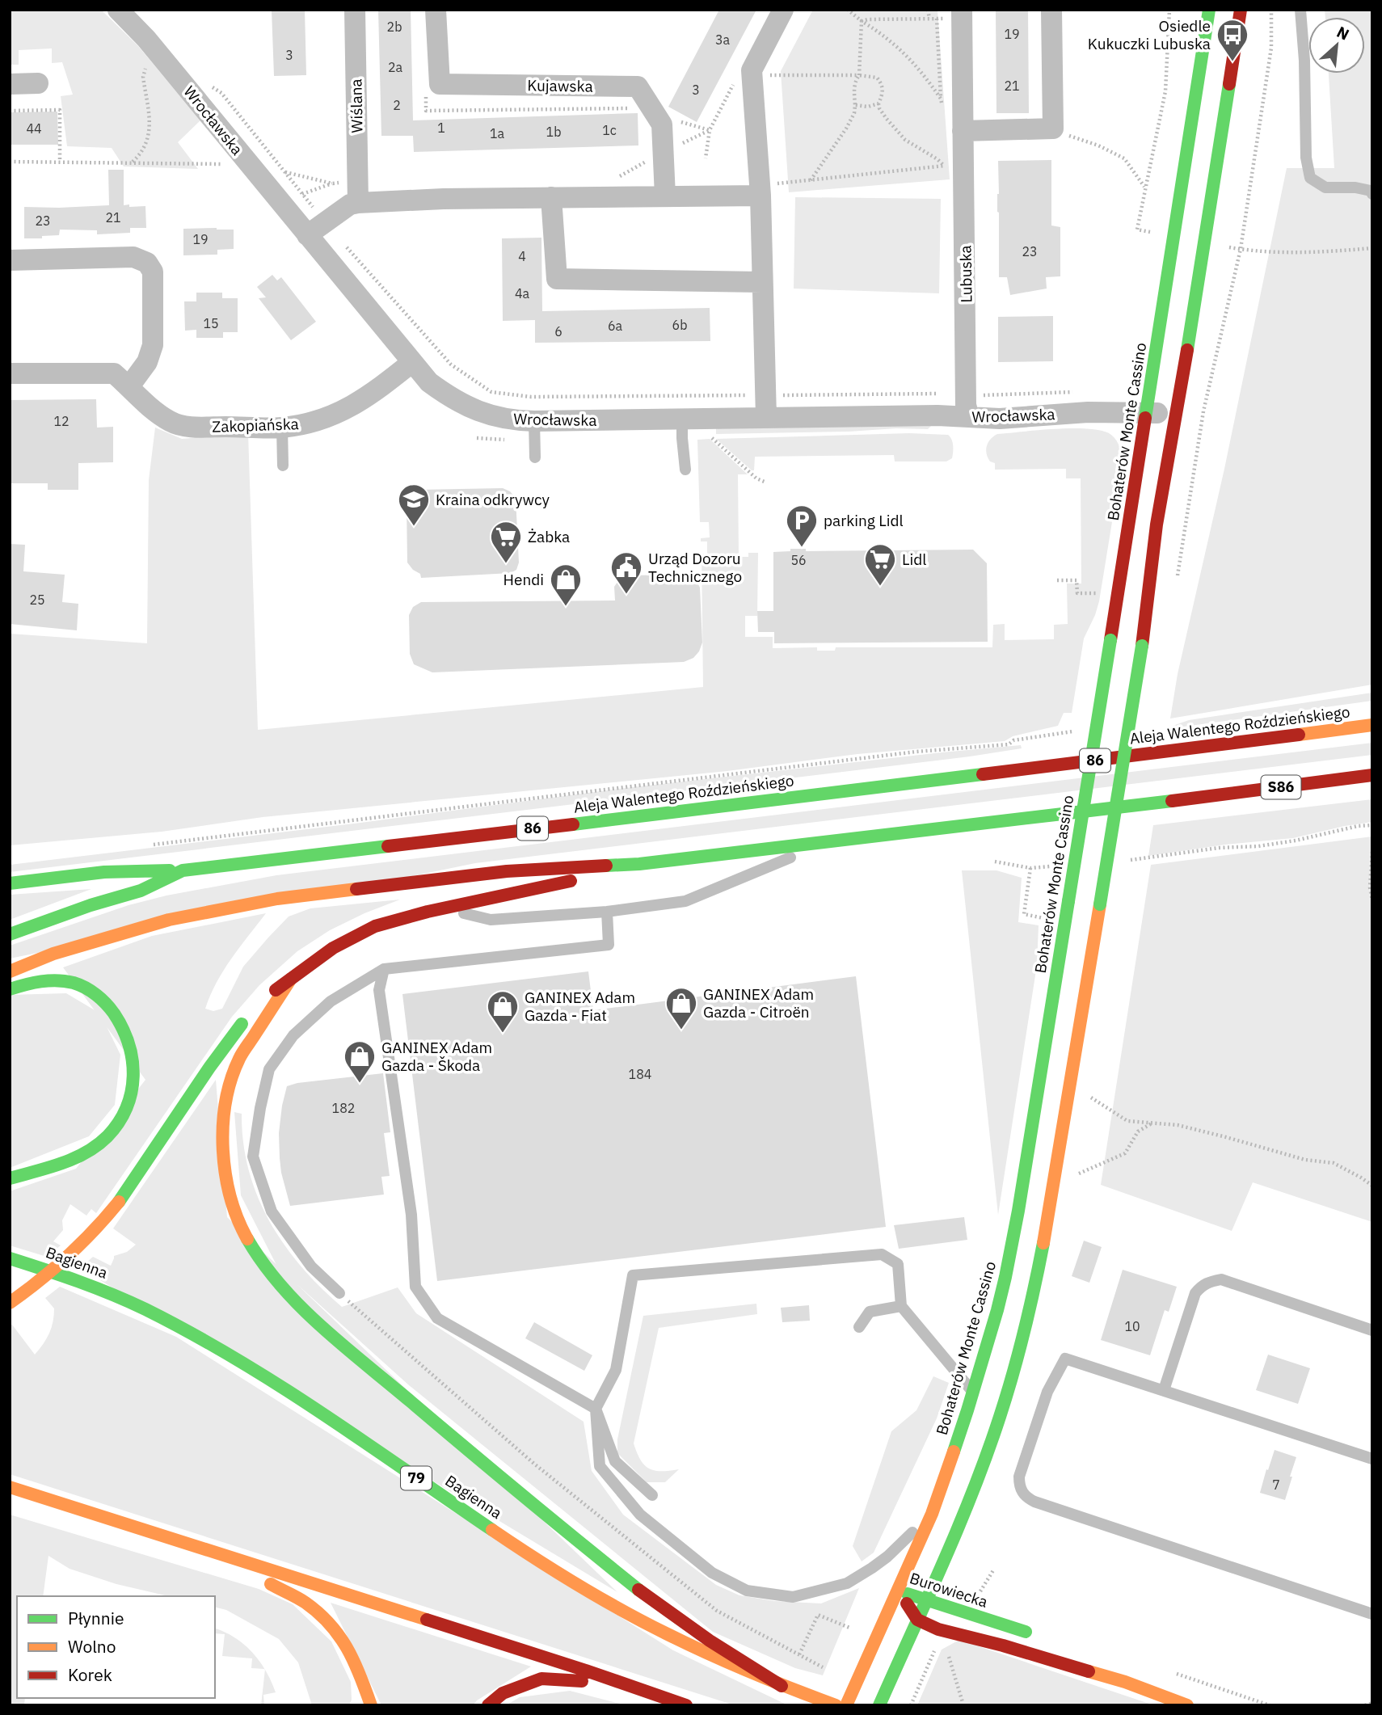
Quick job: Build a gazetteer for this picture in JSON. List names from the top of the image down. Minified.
{"streets":{"main road":["Bohaterów Monte Cassino","Aleja Walentego Roździeńskiego","86","S86","Bagienna","79","Burowiecka"],"street":["Kujawska","Wiślana","Wrocławska","Lubuska","Zakopiańska"]},"crossings":[["Wrocławska","Lubuska"],["Wrocławska","Zakopiańska"],["Wrocławska","Bohaterów Monte Cassino"],["Bohaterów Monte Cassino","Burowiecka"]],"places":{"bus stop":["Osiedle Kukuczki Lubuska"],"school or university":["Kraina odkrywcy"],"parking":["parking Lidl"],"supermarket":["Żabka","Lidl"],"public building":["Urząd Dozoru Technicznego"],"shop":["Hendi","GANINEX Adam Gazda - Citroën","GANINEX Adam Gazda - Fiat","GANINEX Adam Gazda - Škoda"]},"house_numbers":["2b","19","3a","3","2a","21","3","2","1","44","1c","1b","1a","21","23","19","23","4","4a","15","6b","6a","6","12","56","25","184","182","10","7"],"legend":["Płynnie","Wolno","Korek"],"north":"top right"}
